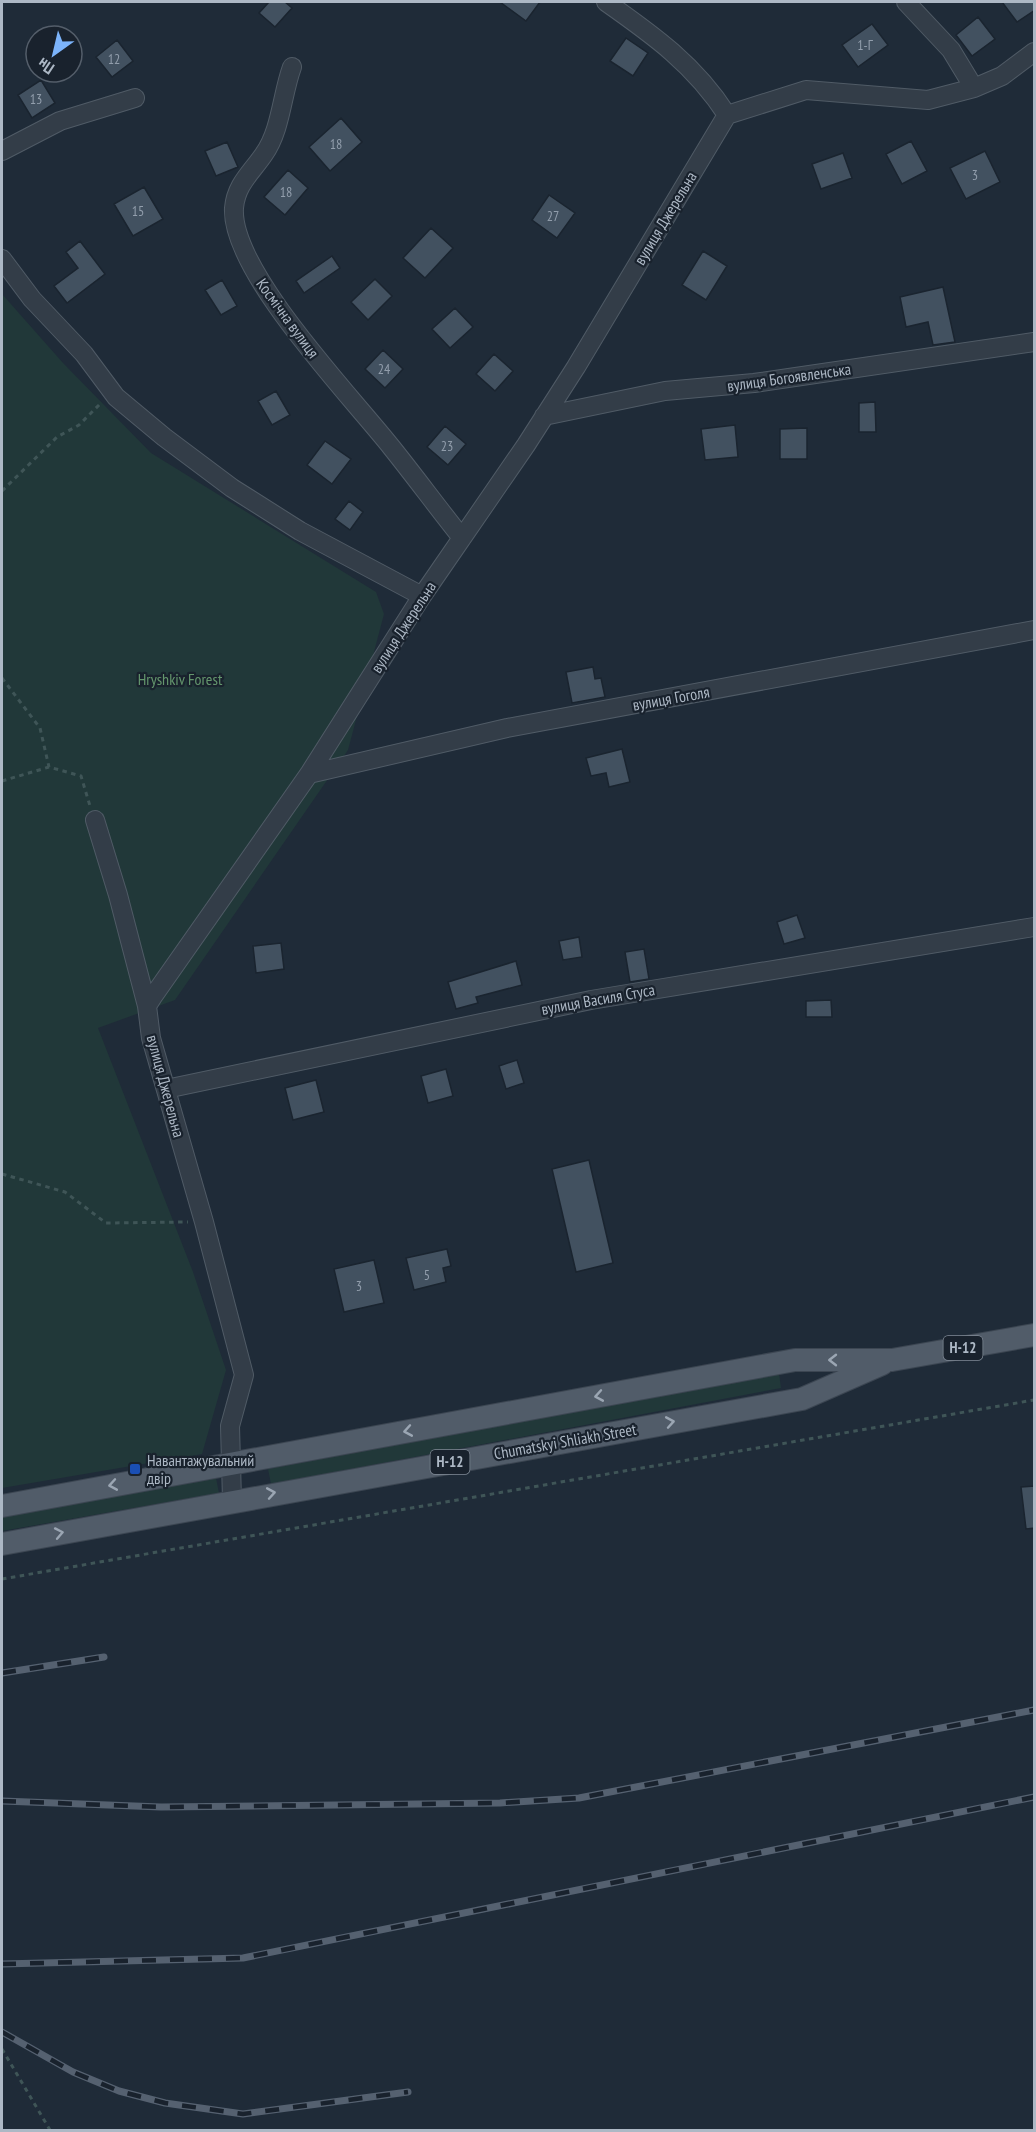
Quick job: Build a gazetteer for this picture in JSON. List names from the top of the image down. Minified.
{"streets":{"main road":["Н-12","Chumatskyi Shliakh Street"],"street":["вулиця Джерельна","Космічна вулиця","вулиця Богоявленська","вулиця Гоголя","вулиця Василя Стуса"]},"crossings":[["вулиця Джерельна","Космічна вулиця"],["вулиця Джерельна","вулиця Богоявленська"],["вулиця Джерельна","вулиця Гоголя"],["вулиця Джерельна","вулиця Василя Стуса"],["вулиця Джерельна","Chumatskyi Shliakh Street"]],"parks":["Hryshkiv Forest"],"places":{"transit":["Навантажувальний двір"]},"house_numbers":["1-Г","12","13","18","3","18","15","27","24","23","5","3"],"north":"bottom left"}
